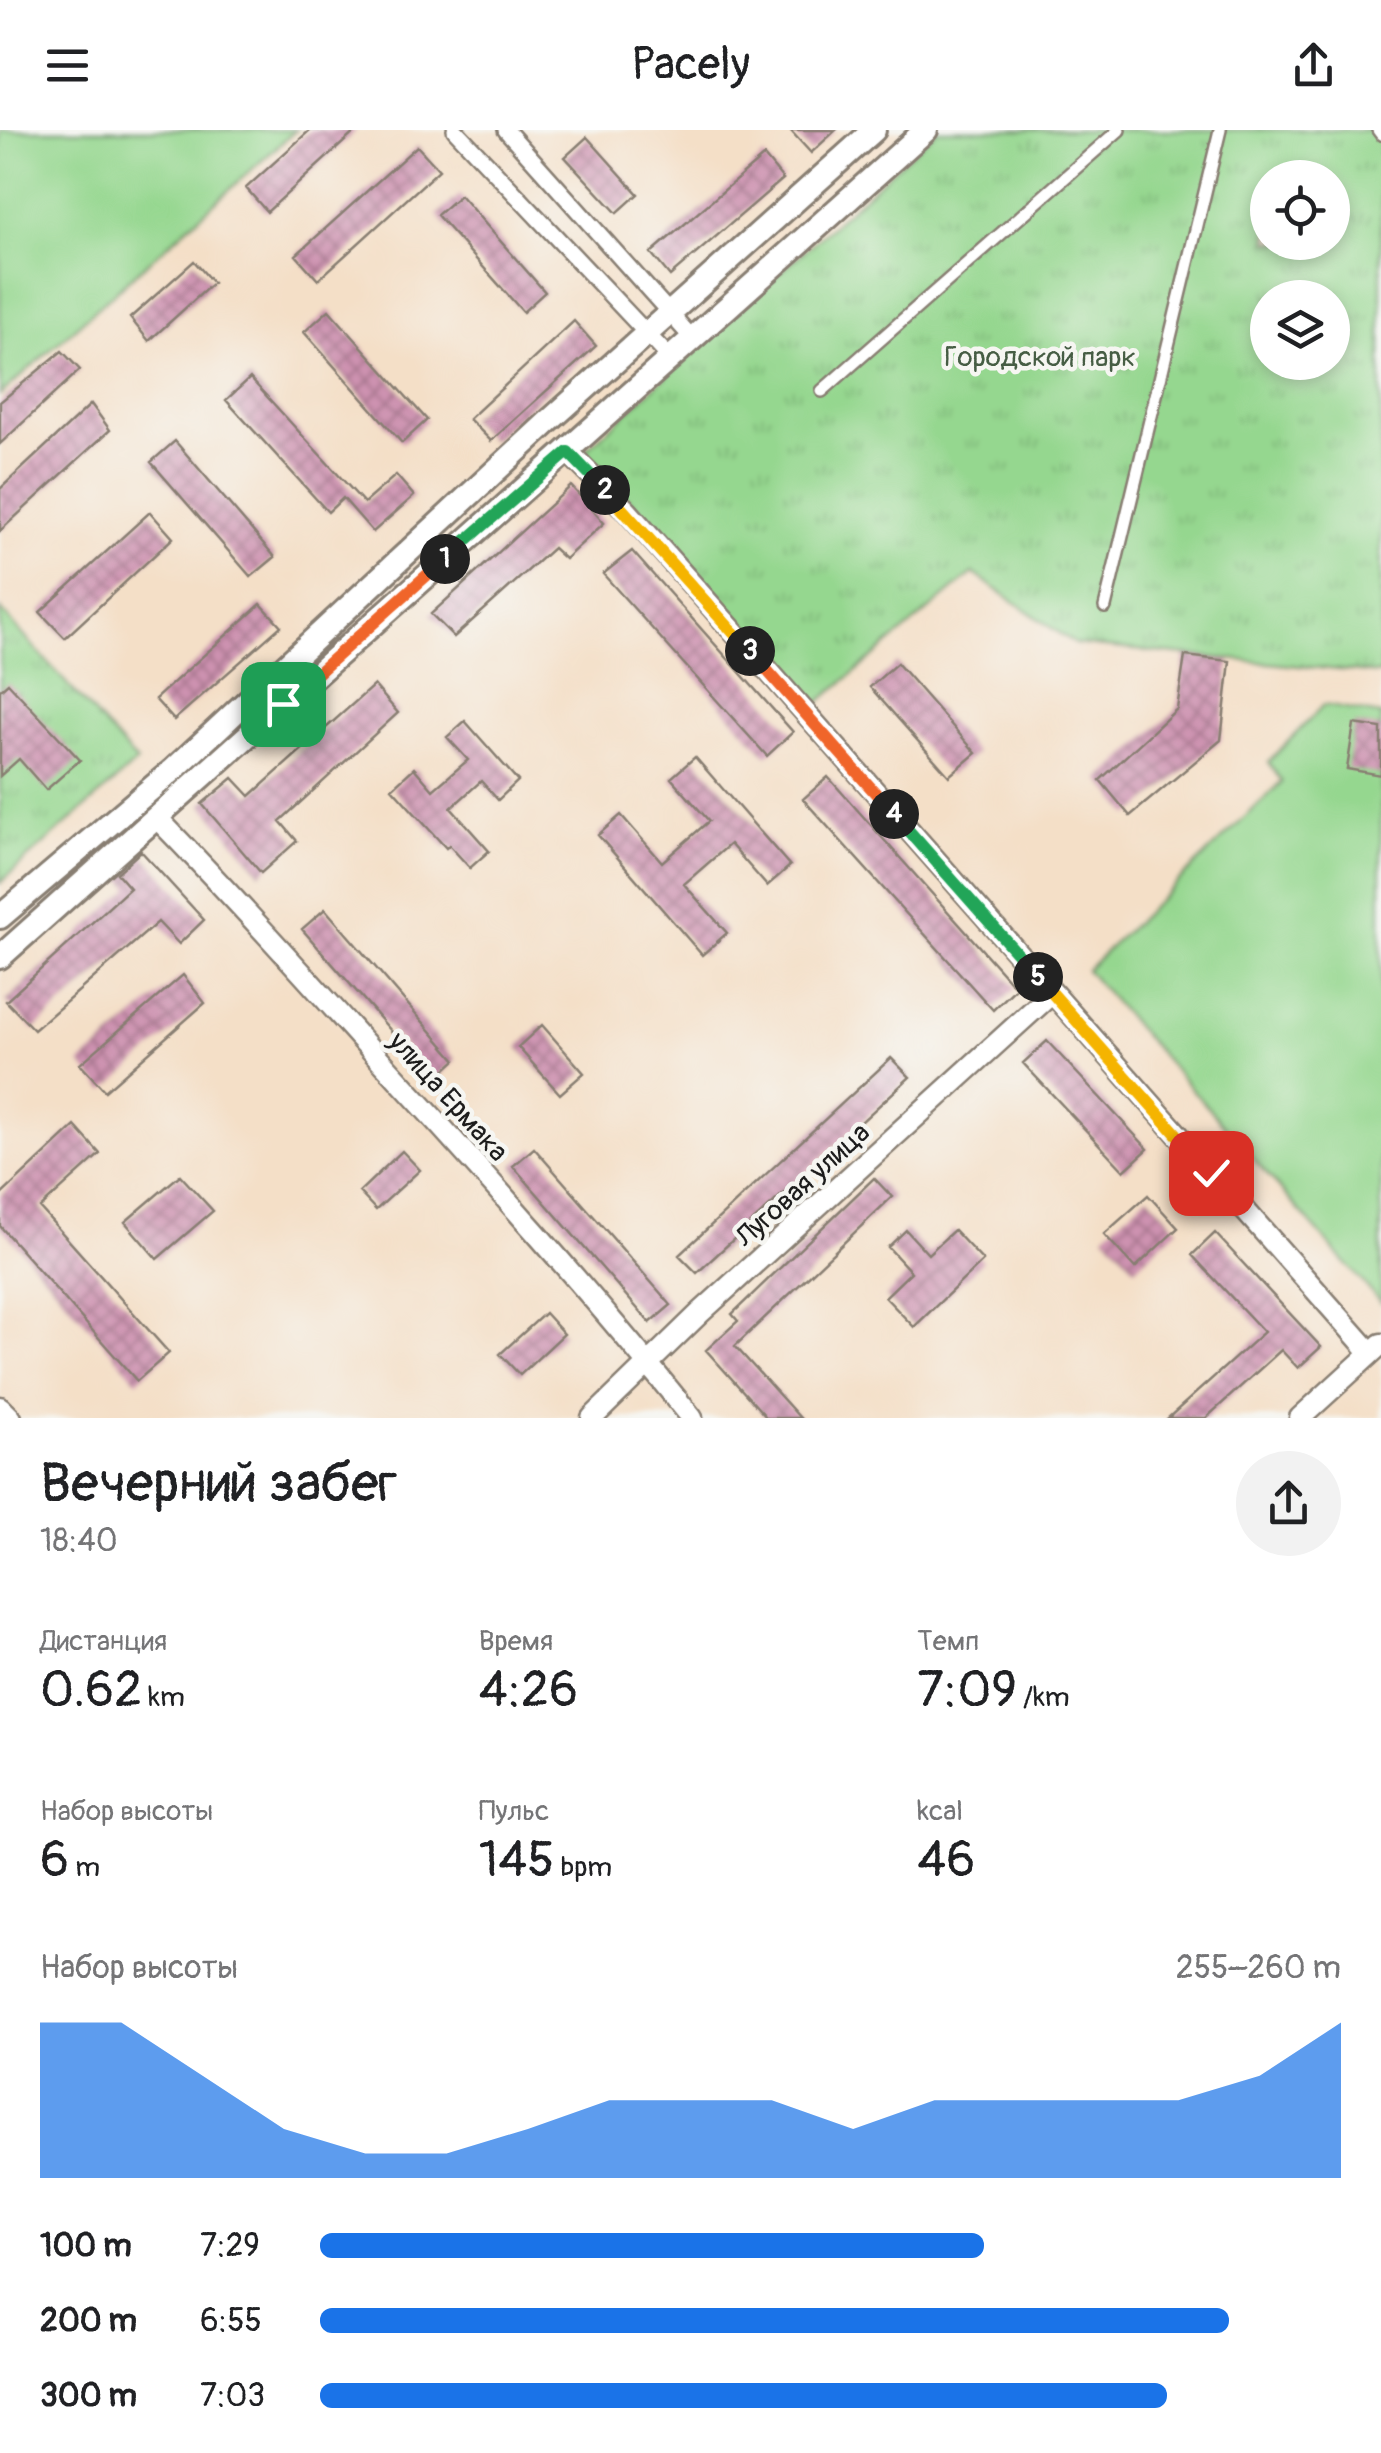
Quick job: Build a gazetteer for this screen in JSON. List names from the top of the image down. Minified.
{"streets":{"street":["улица Ермака","Луговая улица"]},"crossings":[["улица Ермака","Луговая улица"]],"parks":["Городской парк"],"page":{"header":"Pacely","pins":["2","1","3","4","5"],"heading":["Вечерний забег","18:40"],"stats":[["Дистанция","0.62 km"],["Время","4:26"],["Темп","7:09 /km"],["Набор высоты","6 m"],["Пульс","145 bpm"],["kcal","46"]],"chart":["Набор высоты","255–260 m"],"list":[{"name":"100 m","note":"7:29"},{"name":"200 m","note":"6:55"},{"name":"300 m","note":"7:03"}]}}
